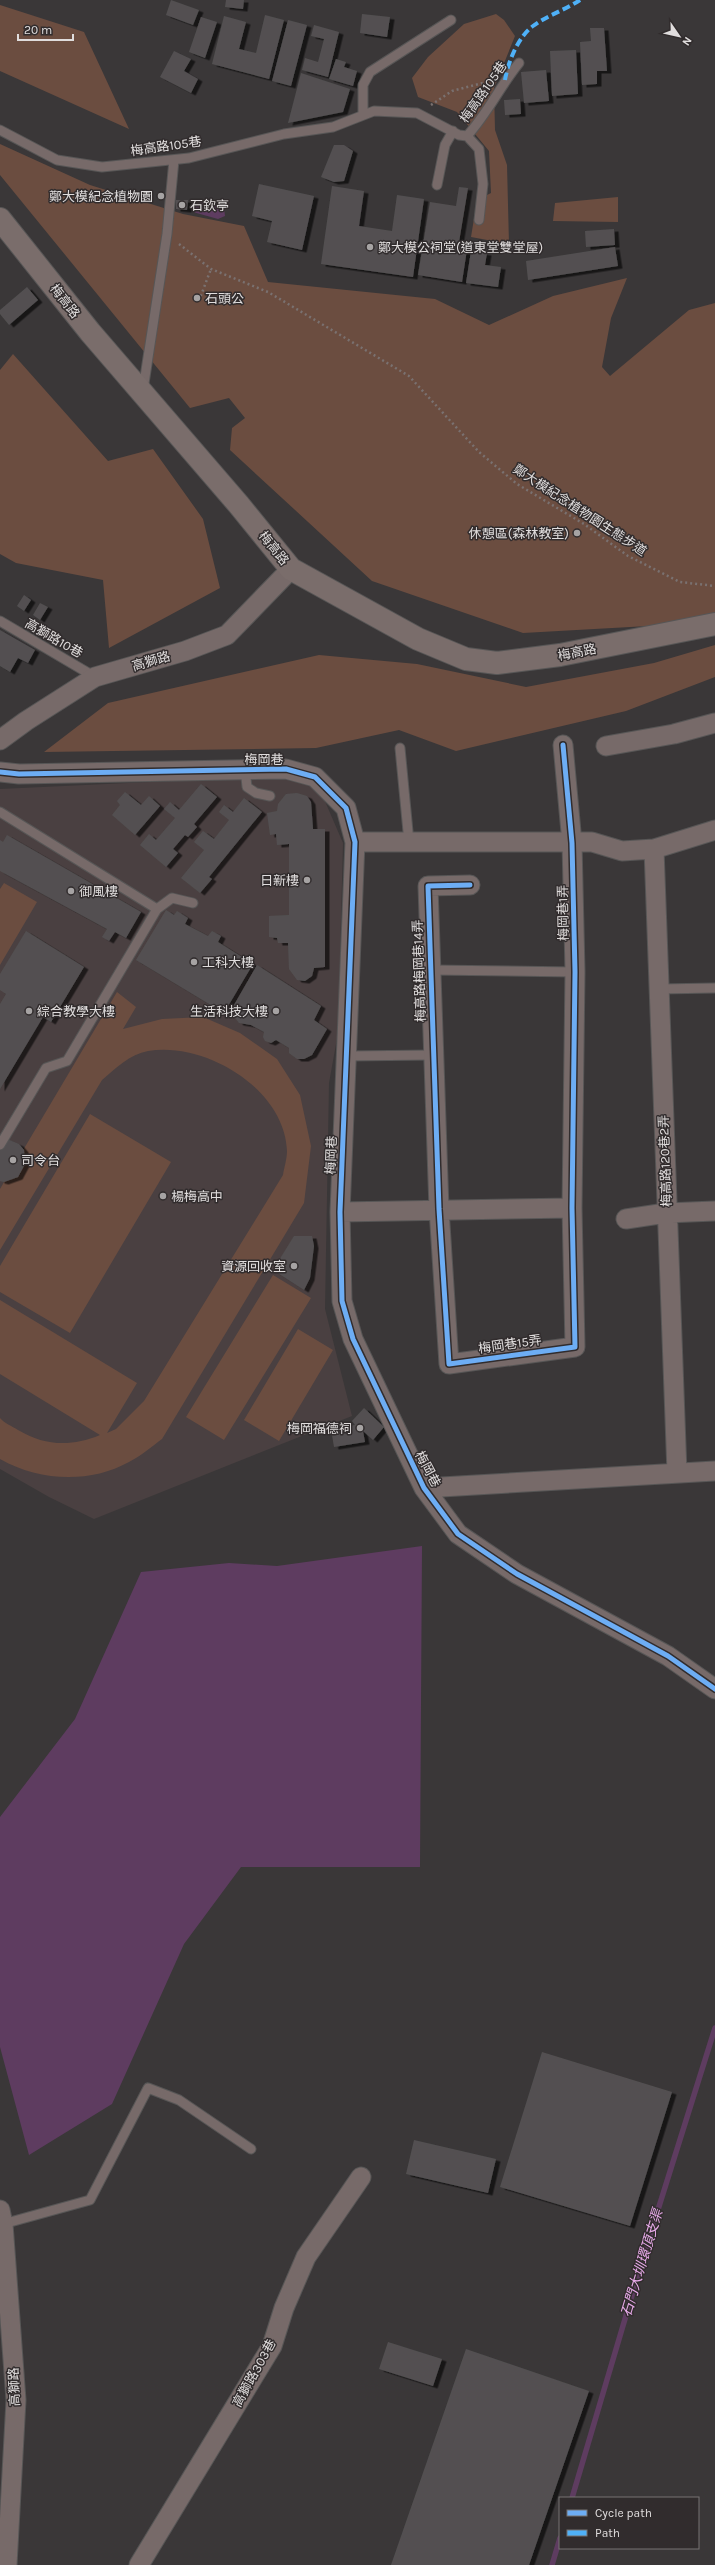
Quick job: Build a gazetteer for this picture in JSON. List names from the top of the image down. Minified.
{"streets":{"street":["梅高路","高獅路","梅岡巷","梅岡巷1弄","梅高路梅岡巷14弄","梅高路120巷2弄","梅岡巷15弄","高獅路303巷"],"lane":["梅高路105巷","高獅路10巷"],"path":["鄭大模紀念植物園生態步道"]},"crossings":[["梅高路","高獅路"],["高獅路10巷","高獅路"],["梅岡巷1弄","梅高路梅岡巷14弄"],["梅岡巷1弄","梅岡巷15弄"],["梅高路梅岡巷14弄","梅岡巷15弄"]],"water":["石門大圳環頂支渠"],"places":["鄭大模紀念植物園","石欽亭","鄭大模公祠堂(道東堂雙堂屋)","石頭公","休憩區(森林教室)","日新樓","御風樓","工科大樓","綜合教學大樓","生活科技大樓","司令台","楊梅高中","資源回收室","梅岡福德祠"],"legend":["Cycle path","Path"],"scale_bar":"20 m","north":"bottom right"}
